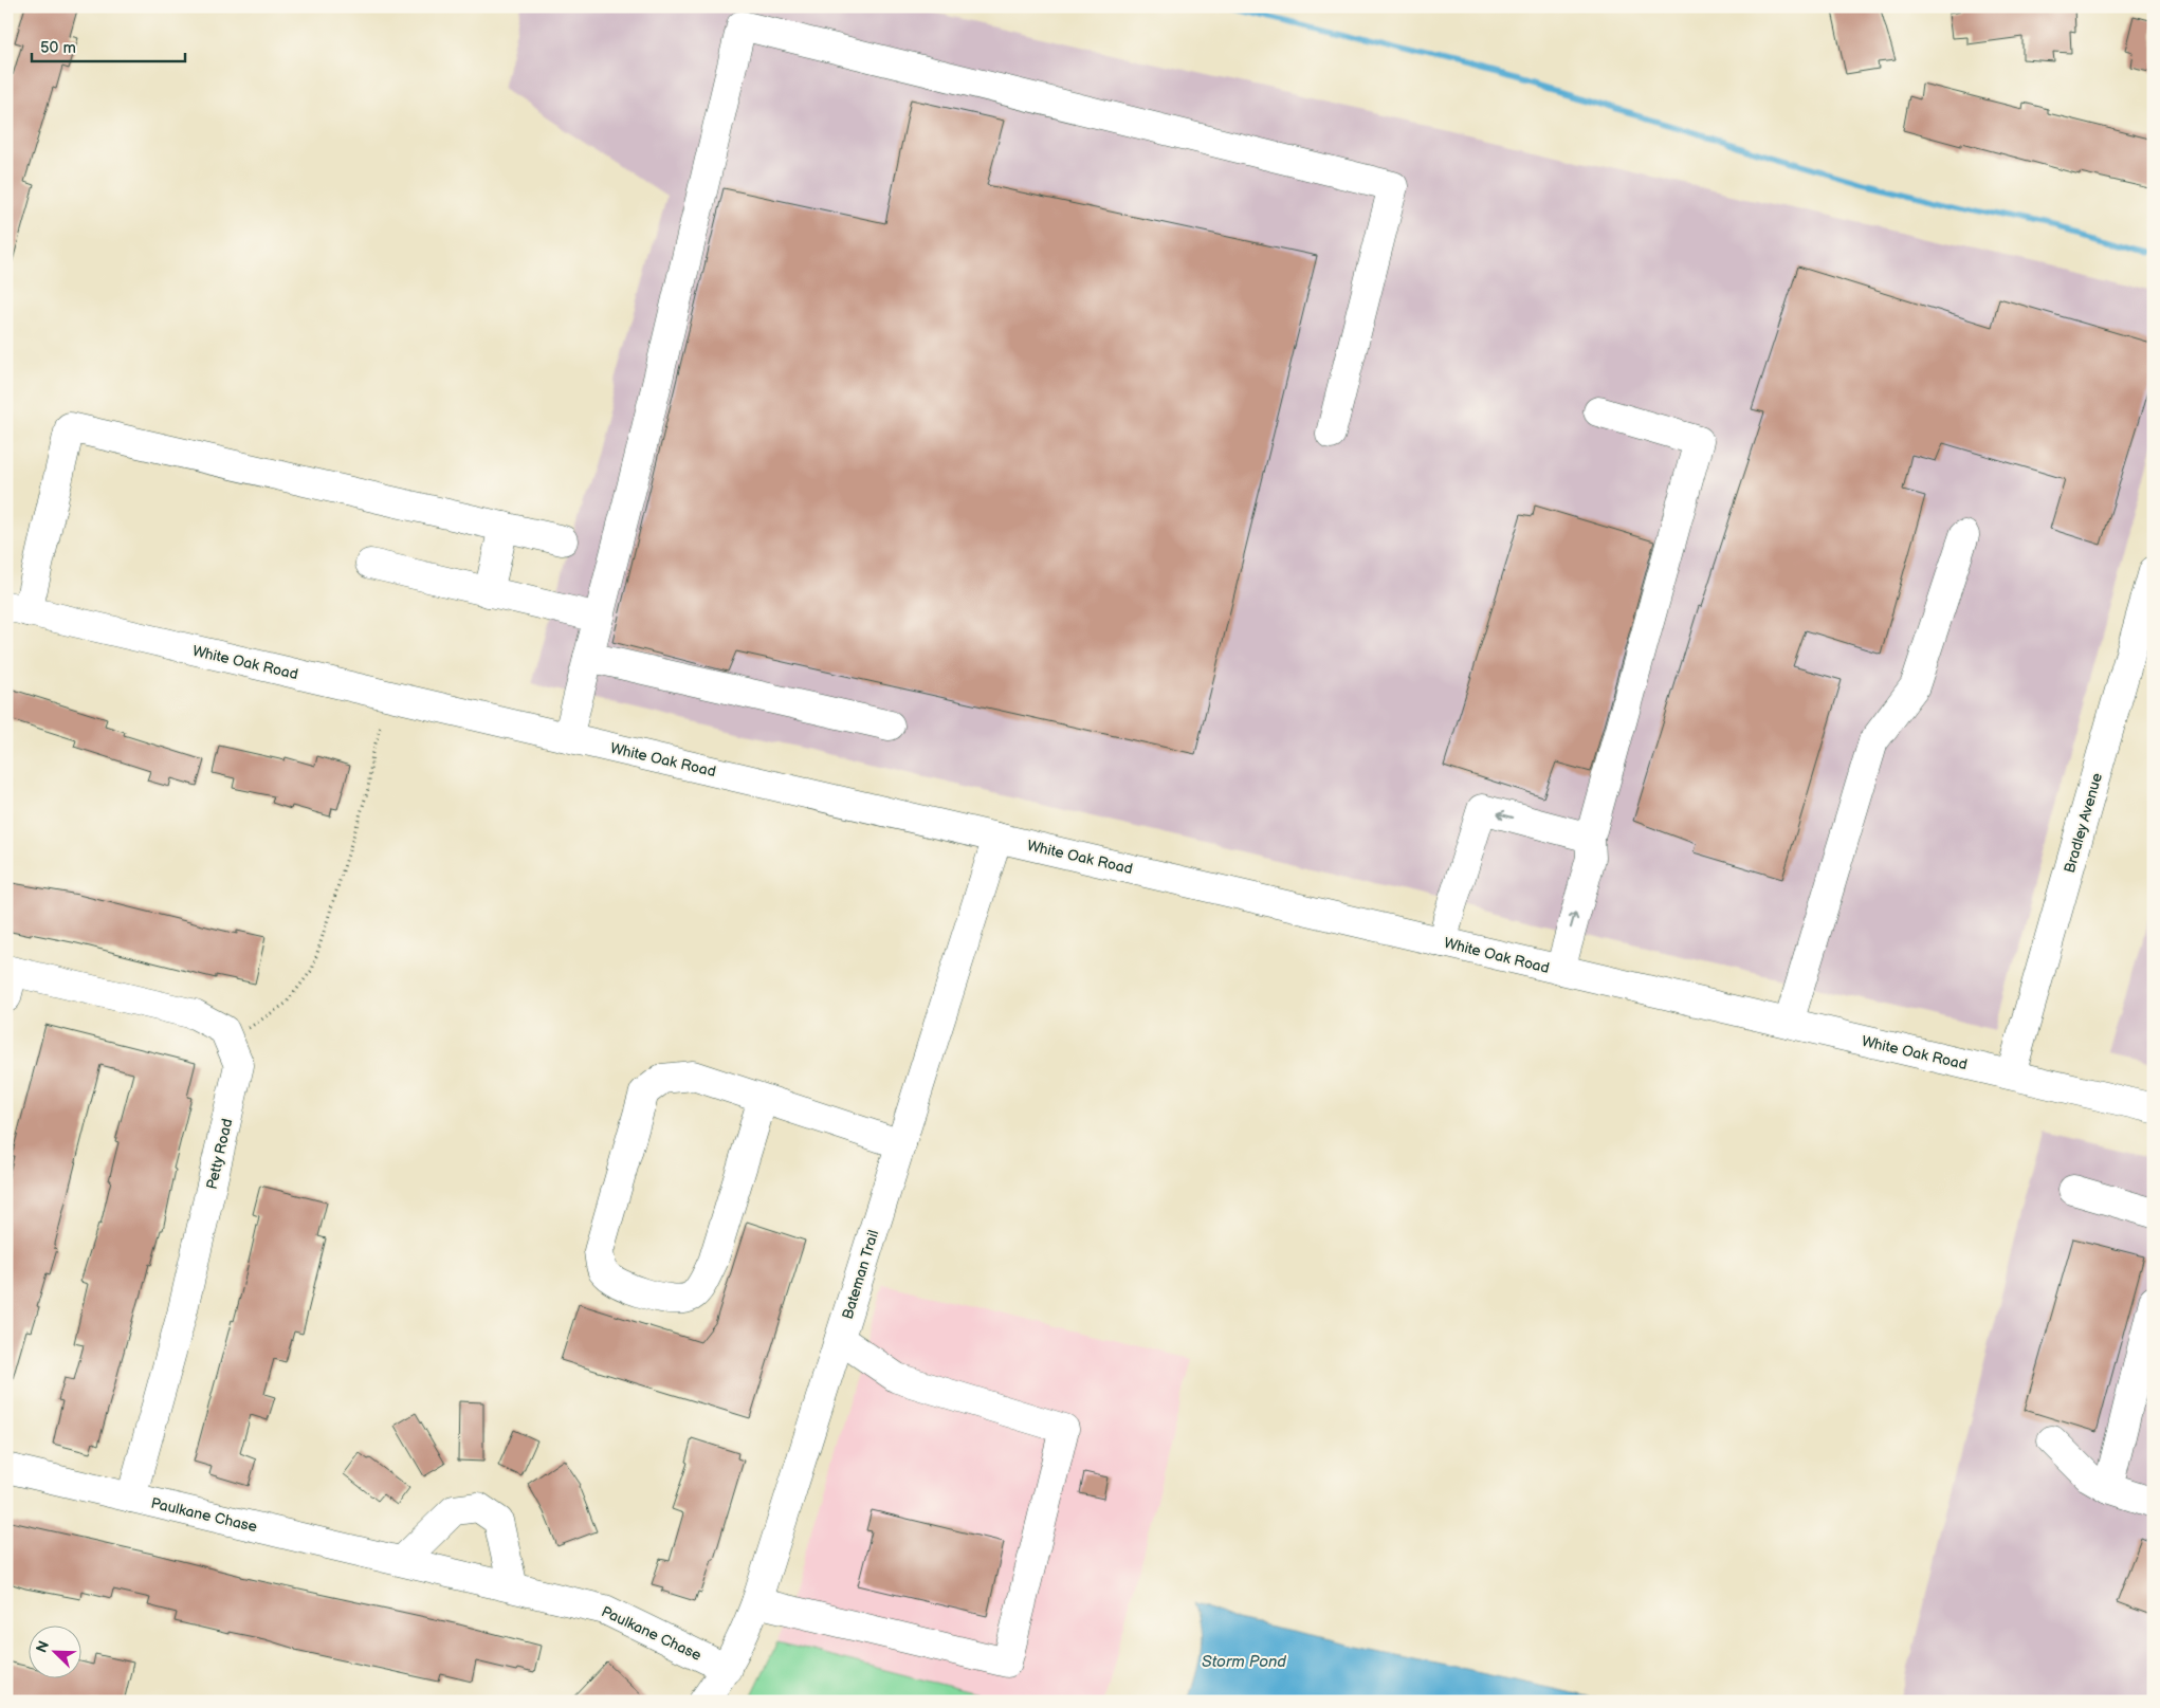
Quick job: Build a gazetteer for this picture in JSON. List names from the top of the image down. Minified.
{"streets":{"street":["White Oak Road","Bradley Avenue","Petty Road","Bateman Trail","Paulkane Chase"]},"crossings":[["White Oak Road","Bradley Avenue"],["White Oak Road","Bateman Trail"],["Petty Road","Paulkane Chase"],["Bateman Trail","Paulkane Chase"]],"water":["Storm Pond"],"scale_bar":"50 m","north":"top left"}
